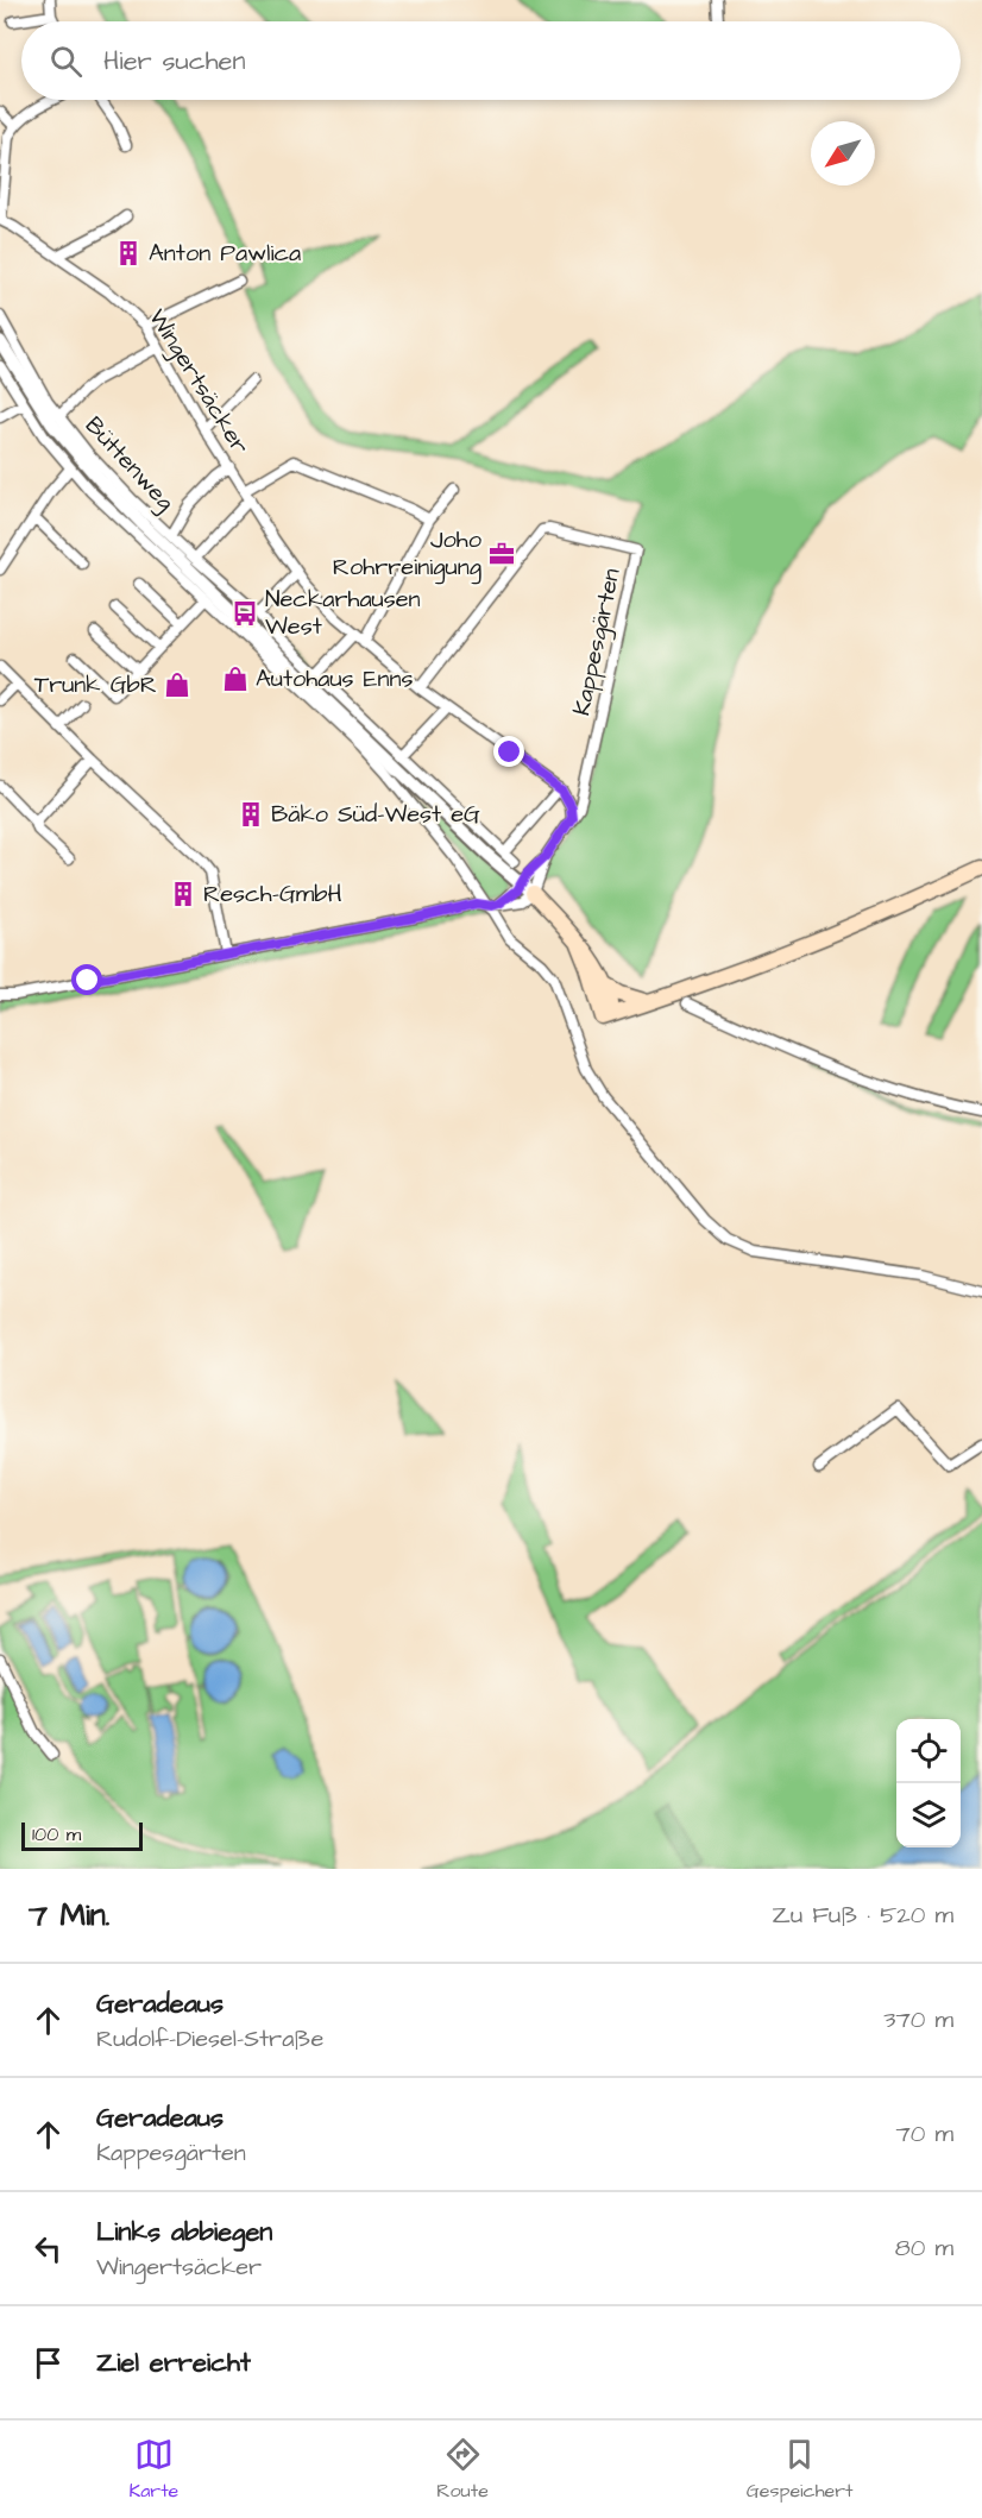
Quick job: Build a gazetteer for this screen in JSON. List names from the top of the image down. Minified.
{"streets":{"street":["Wingertsäcker","Büttenweg","Kappesgärten"]},"crossings":[["Wingertsäcker","Büttenweg"],["Wingertsäcker","Kappesgärten"]],"places":{"building":["Anton Pawlica","Bäko Süd-West eG","Resch-GmbH"],"office":["Joho Rohrreinigung"],"bus stop":["Neckarhausen West"],"shop":["Autohaus Enns","Trunk GbR"]},"scale_bar":"100 m","north":"bottom left","page":{"search":"Hier suchen","scale":"100 m","heading":["7 Min.","Zu Fuß · 520 m"],"list":[["Geradeaus","Rudolf-Diesel-Straße","370 m"],["Geradeaus","Kappesgärten","70 m"],["Links abbiegen","Wingertsäcker","80 m"],"Ziel erreicht"],"nav":["Karte","Route","Gespeichert"]}}
